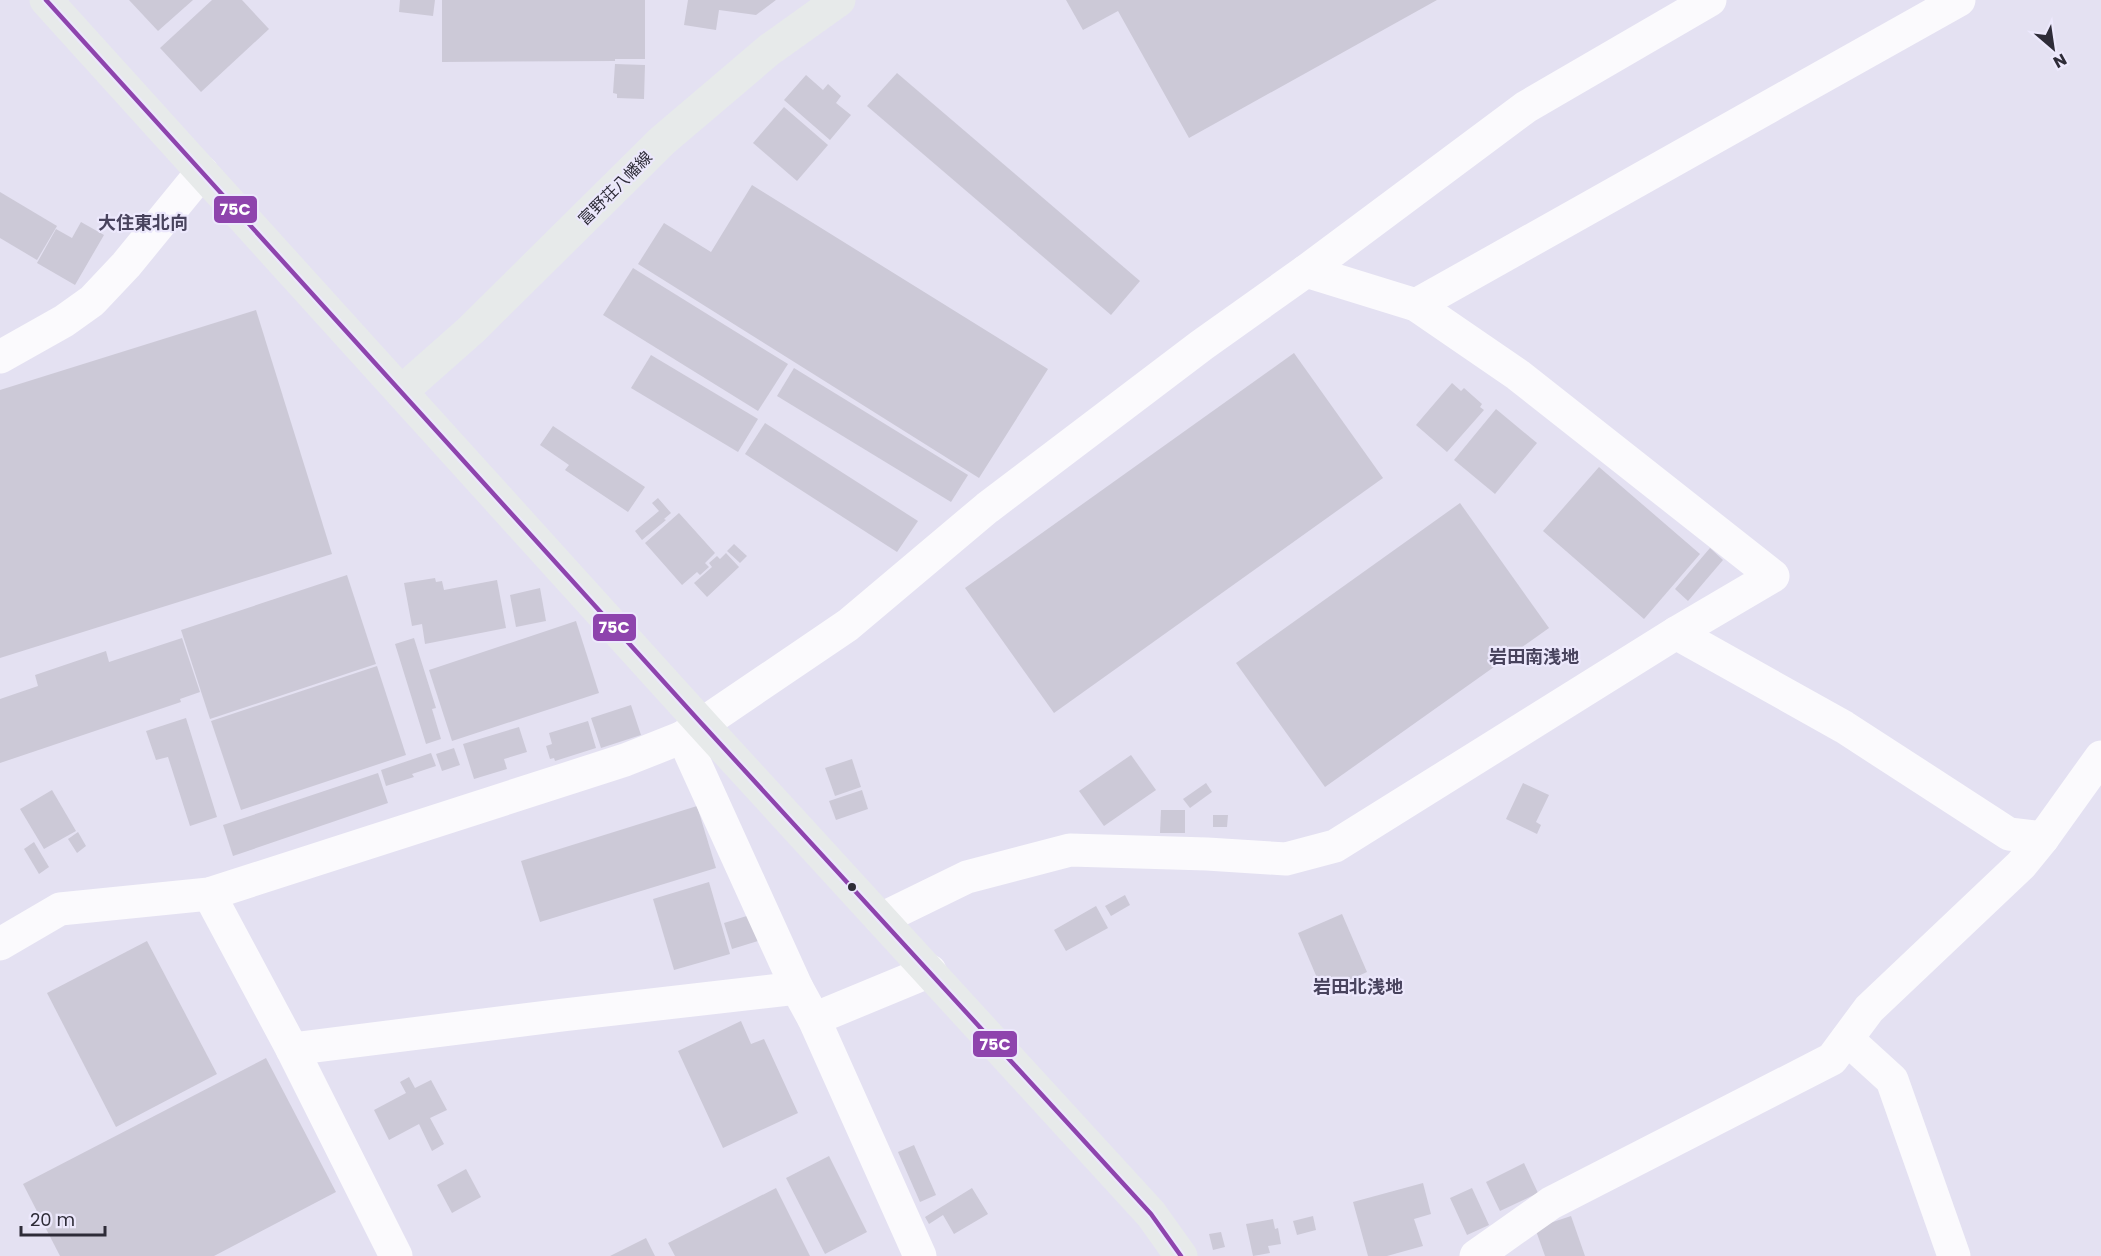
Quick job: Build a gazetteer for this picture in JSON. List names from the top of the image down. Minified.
{"streets":{"main road":["富野荘八幡線"]},"districts":["大住東北向","岩田南浅地","岩田北浅地"],"lines":["transit line 75C"],"scale_bar":"20 m","north":"bottom right"}
